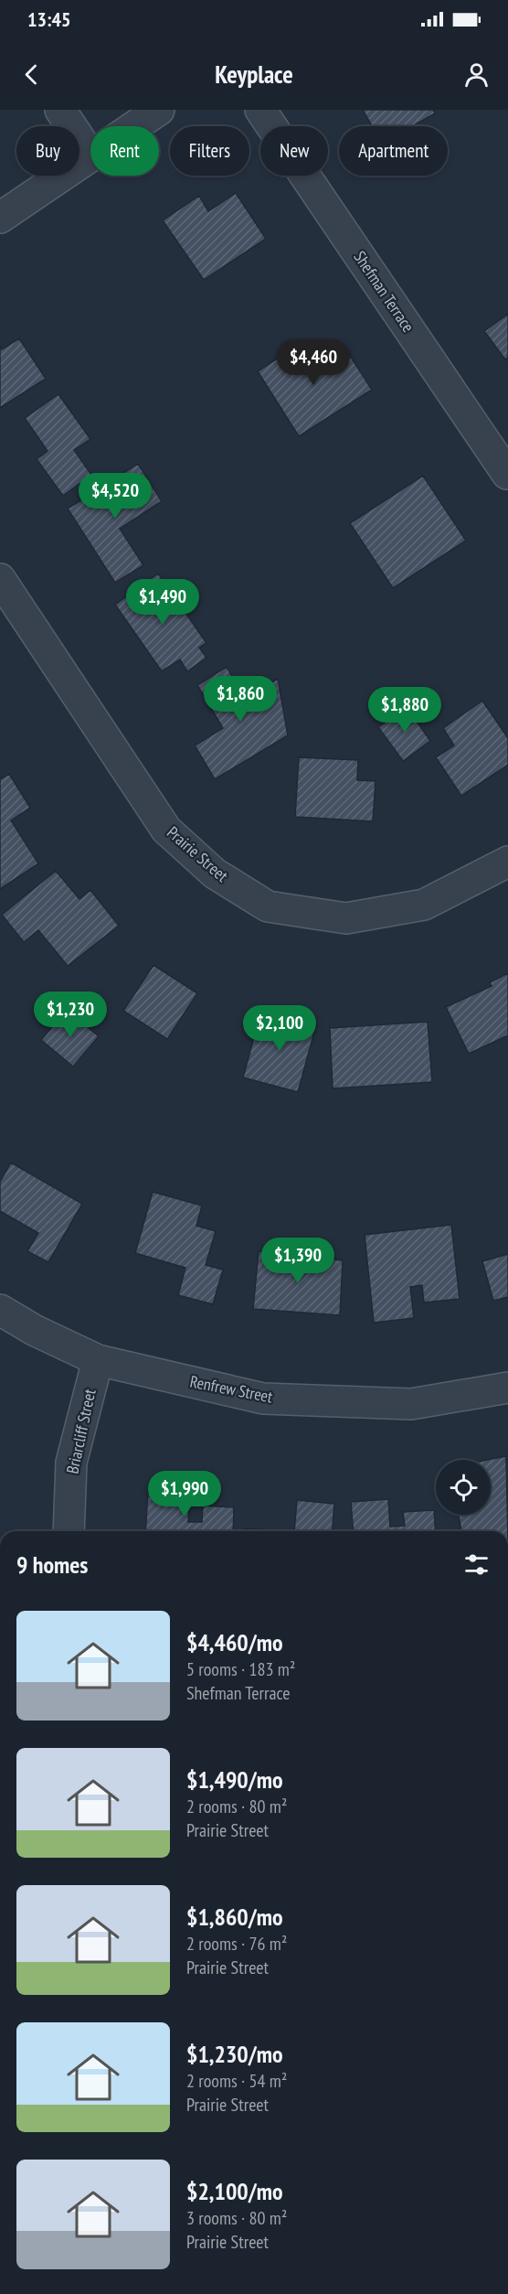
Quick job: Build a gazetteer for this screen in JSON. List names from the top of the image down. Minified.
{"streets":{"street":["Shefman Terrace","Prairie Street","Renfrew Street","Briarcliff Street"]},"crossings":[["Renfrew Street","Briarcliff Street"]],"page":{"status":"13:45","header":"Keyplace","chip":["Buy","Rent","Filters","New","Apartment"],"price":["$4,460","$4,520","$1,490","$1,860","$1,880","$1,230","$2,100","$1,390","$1,990"],"heading":"9 homes","list":[{"name":"$4,460/mo","note":"5 rooms · 183 m² · Shefman Terrace"},{"name":"$1,490/mo","note":"2 rooms · 80 m² · Prairie Street"},{"name":"$1,860/mo","note":"2 rooms · 76 m² · Prairie Street"},{"name":"$1,230/mo","note":"2 rooms · 54 m² · Prairie Street"},{"name":"$2,100/mo","note":"3 rooms · 80 m² · Prairie Street"}]}}
